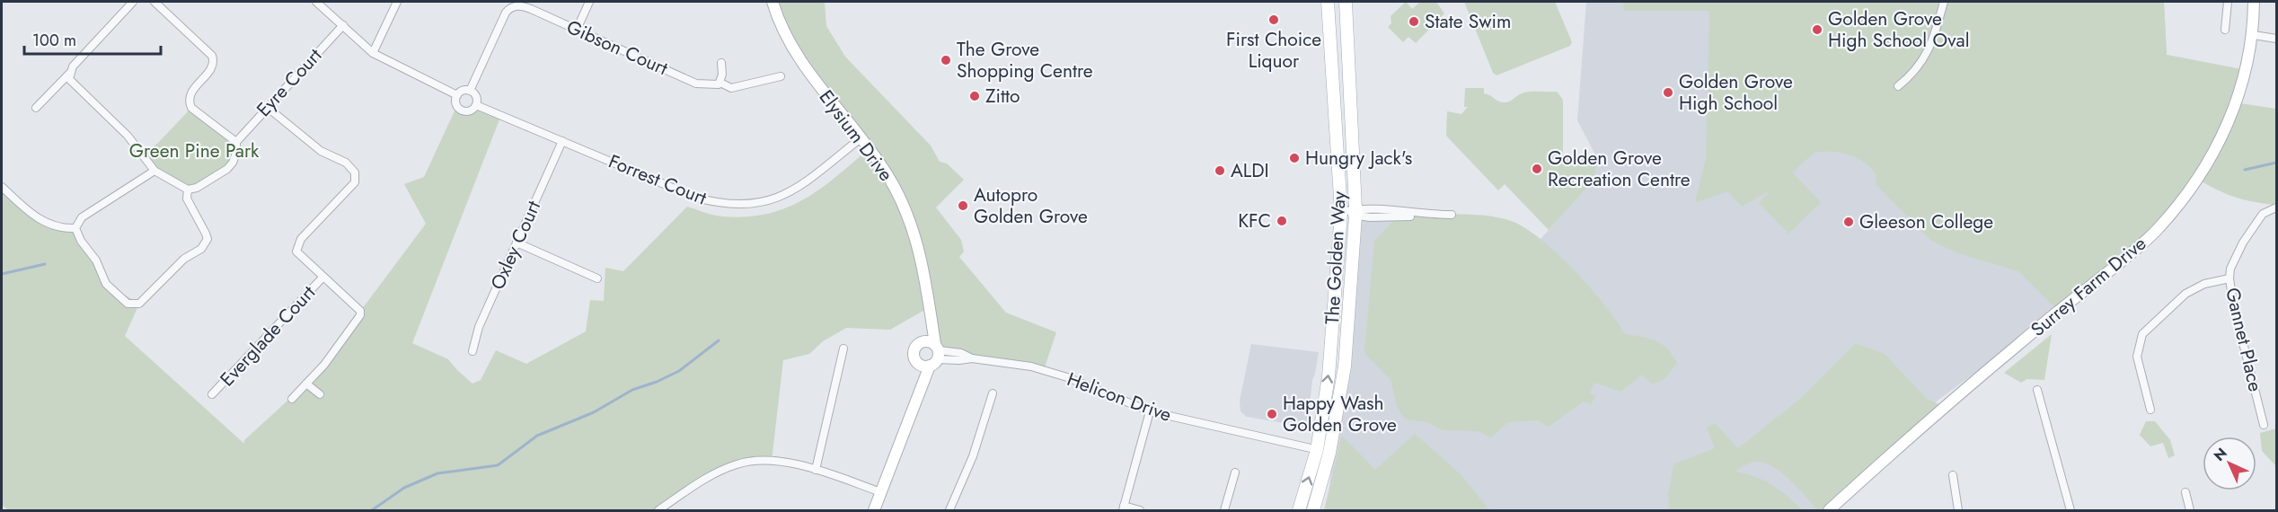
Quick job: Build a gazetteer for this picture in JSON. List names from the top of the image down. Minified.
{"streets":{"main road":["The Golden Way"],"street":["Gibson Court","Eyre Court","Elysium Drive","Forrest Court","Oxley Court","Surrey Farm Drive","Everglade Court","Gannet Place","Helicon Drive"]},"crossings":[["Gibson Court","Forrest Court"],["Elysium Drive","Forrest Court"],["Elysium Drive","Helicon Drive"],["Forrest Court","Oxley Court"],["The Golden Way","Helicon Drive"]],"parks":["Green Pine Park"],"places":["First Choice Liquor","State Swim","Golden Grove High School Oval","The Grove Shopping Centre","Golden Grove High School","Zitto","Hungry Jack's","Golden Grove Recreation Centre","ALDI","Autopro Golden Grove","KFC","Gleeson College","Happy Wash Golden Grove"],"scale_bar":"100 m","north":"top left"}
